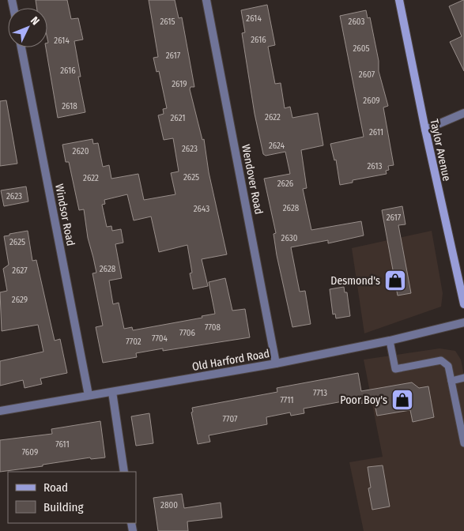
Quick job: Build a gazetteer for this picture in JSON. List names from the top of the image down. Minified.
{"streets":{"main road":["Taylor Avenue"],"street":["Wendover Road","Windsor Road","Old Harford Road"]},"crossings":[["Wendover Road","Old Harford Road"],["Windsor Road","Old Harford Road"]],"places":{"shop":["Desmond's","Poor Boy's"]},"house_numbers":["2614","2615","2603","2616","2614","2605","2617","2616","2607","2619","2609","2618","2622","2621","2611","2624","2623","2620","2613","2625","2622","2626","2623","2628","2643","2617","2630","2625","2628","2627","2629","7708","7706","7704","7702","7713","7711","7707","7611","7609","2800"],"legend":["Road","Building"],"north":"top right"}
